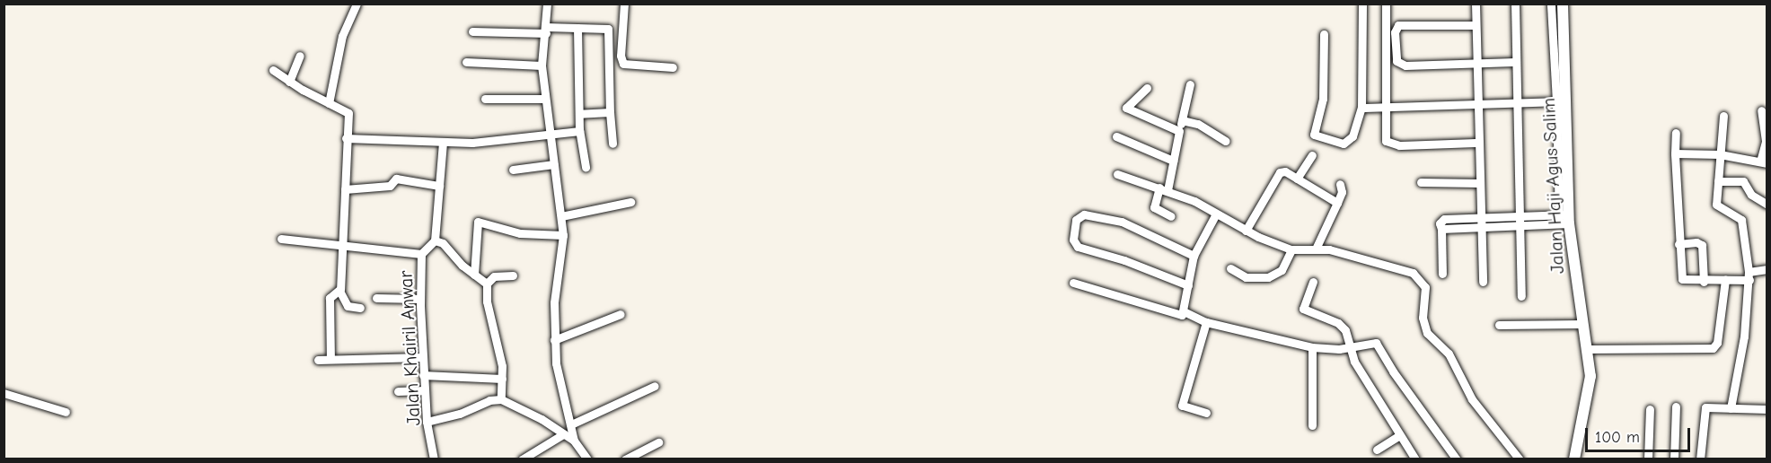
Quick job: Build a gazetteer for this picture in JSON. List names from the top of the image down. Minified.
{"streets":{"street":["Jalan Haji Agus Salim","Jalan Khairil Anwar"]},"scale_bar":"100 m"}
